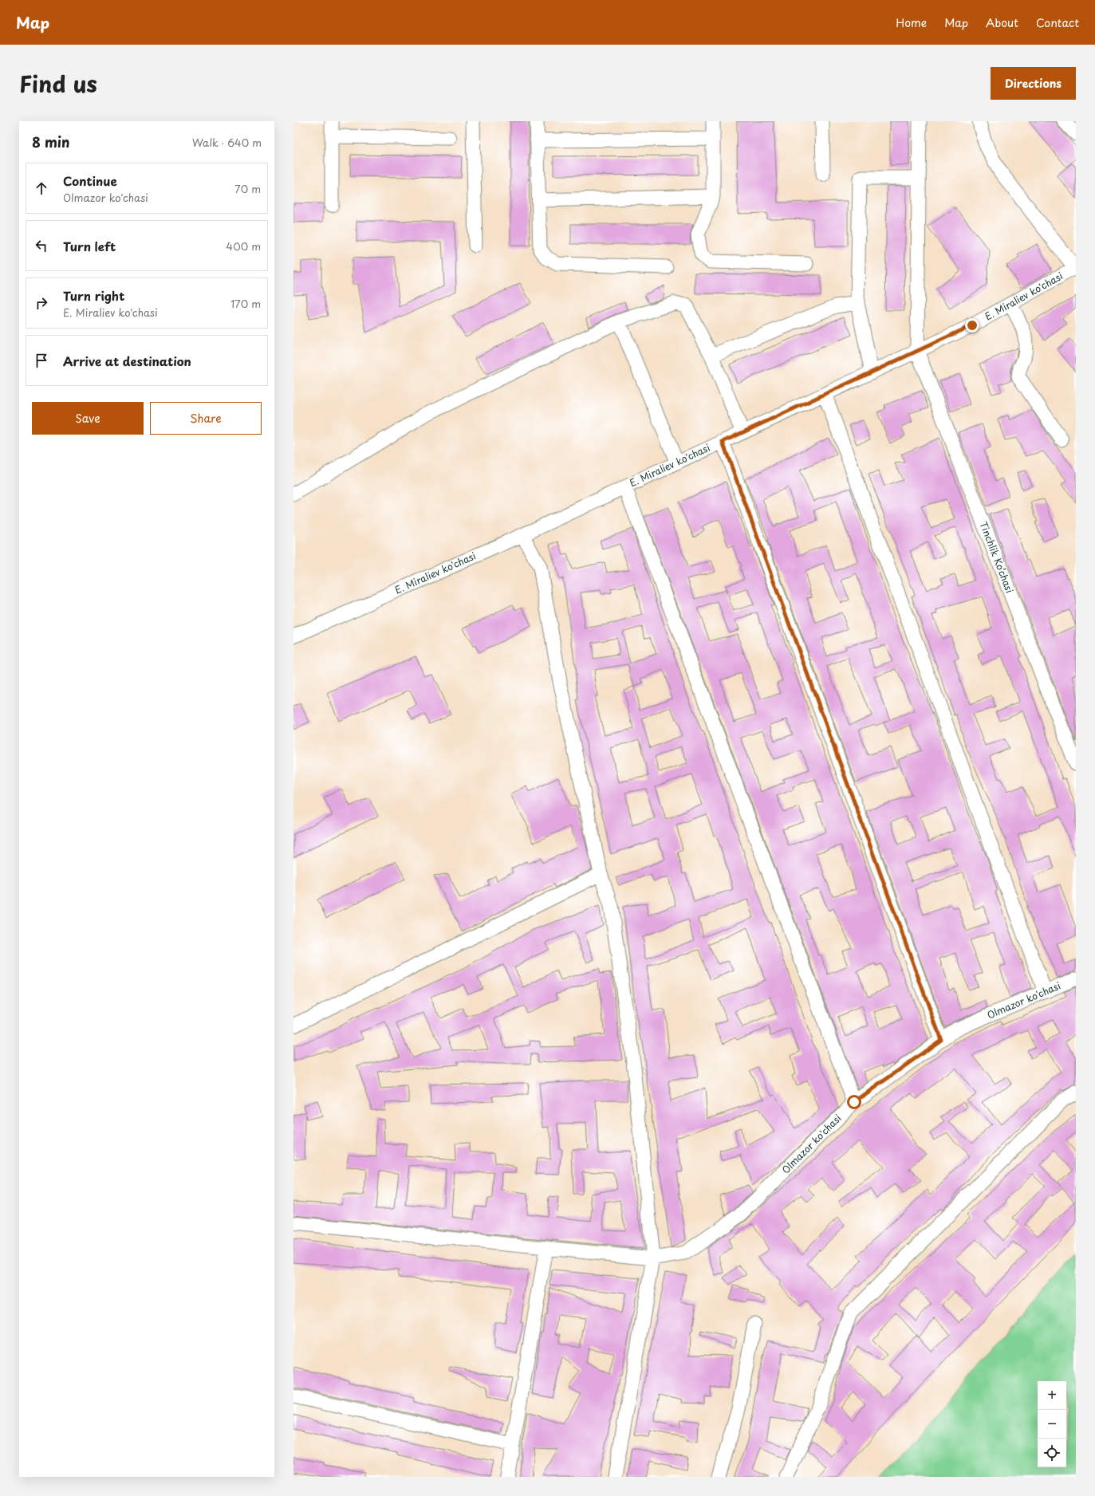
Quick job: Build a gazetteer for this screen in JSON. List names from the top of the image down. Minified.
{"streets":{"street":["E. Miraliev ko'chasi","Tinchlik Ko’chasi","Olmazor ko'chasi"]},"crossings":[["E. Miraliev ko'chasi","Tinchlik Ko’chasi"]],"page":{"header":"Map","nav":["Home","Map","About","Contact"],"title":"Find us","buttons":["Directions",["Save","Share"]],"heading":["8 min","Walk · 640 m"],"list":[["Continue","Olmazor ko'chasi","70 m"],["Turn left","400 m"],["Turn right","E. Miraliev ko'chasi","170 m"],"Arrive at destination"],"map_buttons":["+","−"]}}
